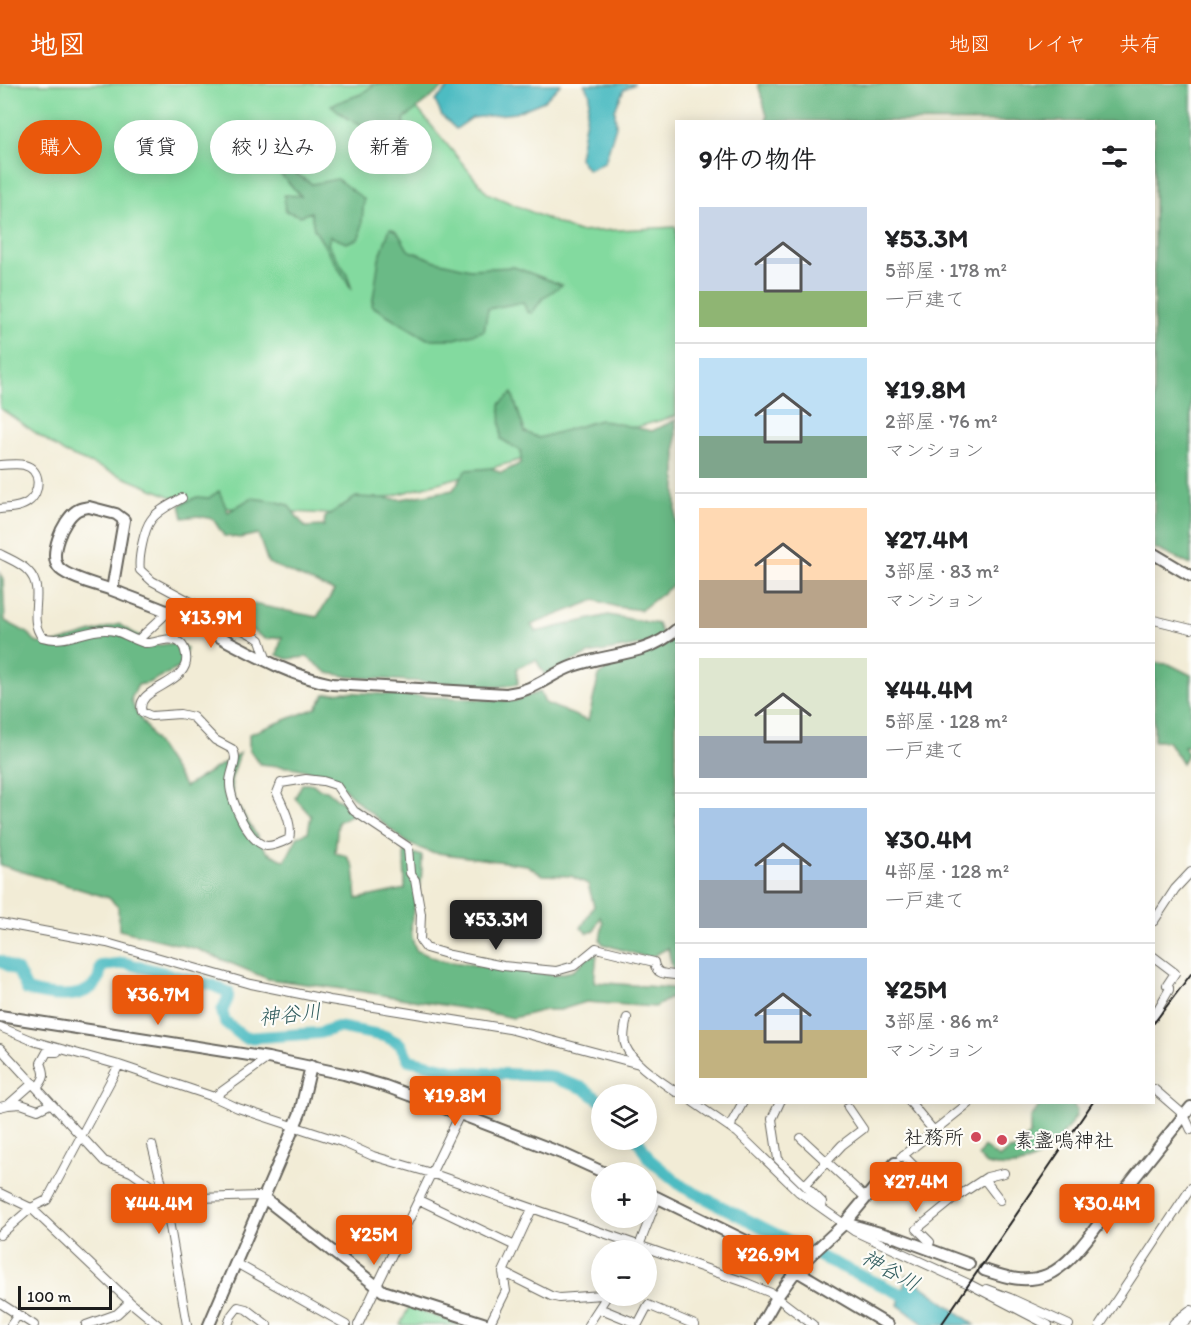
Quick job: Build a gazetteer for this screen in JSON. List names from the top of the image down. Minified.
{"water":["神谷川"],"places":["社務所","素盞嗚神社"],"scale_bar":"100 m","page":{"header":"地図","nav":["地図","レイヤ","共有"],"chip":["購入","賃貸","絞り込み","新着"],"heading":"9件の物件","list":[{"name":"¥53.3M","note":"5部屋 · 178 m² · 一戸建て"},{"name":"¥19.8M","note":"2部屋 · 76 m² · マンション"},{"name":"¥27.4M","note":"3部屋 · 83 m² · マンション"},{"name":"¥44.4M","note":"5部屋 · 128 m² · 一戸建て"},{"name":"¥30.4M","note":"4部屋 · 128 m² · 一戸建て"},{"name":"¥25M","note":"3部屋 · 86 m² · マンション"}],"price":["¥13.9M","¥53.3M","¥36.7M","¥19.8M","¥27.4M","¥44.4M","¥30.4M","¥25M","¥26.9M"],"map_buttons":["+","−"],"scale":"100 m"}}
